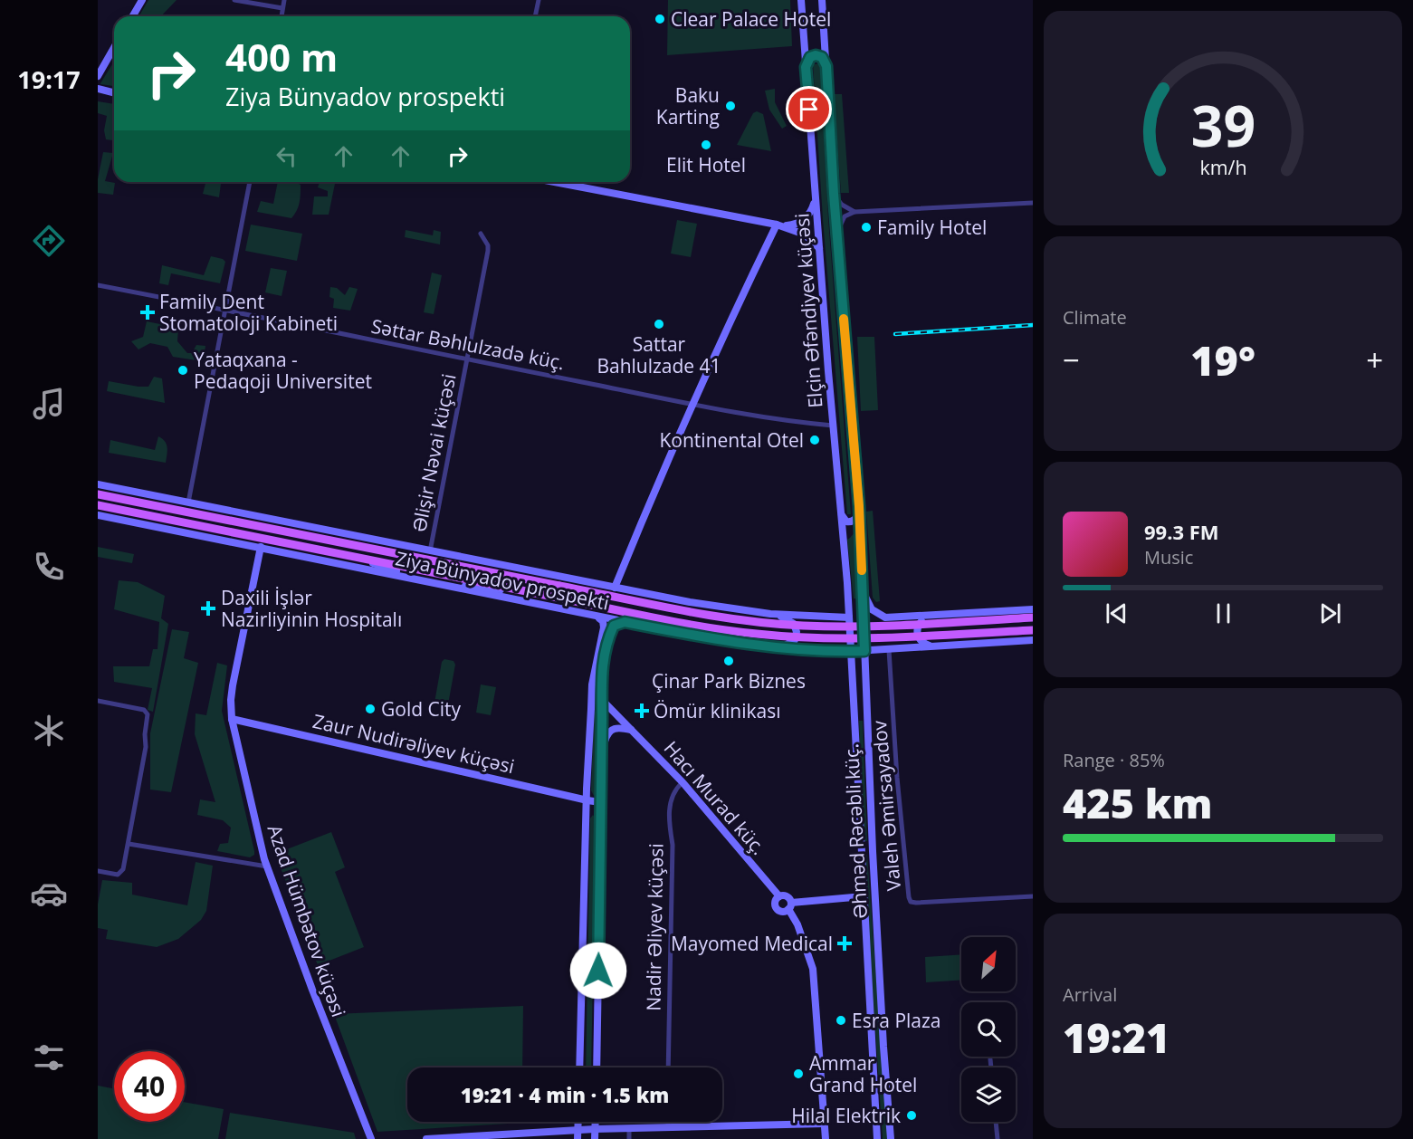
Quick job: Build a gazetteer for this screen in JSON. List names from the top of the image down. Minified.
{"streets":{"main road":["Elçin Əfəndiyev küçəsi","Ziya Bünyadov prospekti","Zaur Nudirəliyev küçəsi","Hacı Murad küç.","Əhməd Rəcəbli küç.","Azad Hümbətov küçəsi"],"street":["Səttar Bəhlulzadə küç.","Əlişir Nəvai küçəsi","Valeh Əmirsayadov","Nadir Əliyev küçəsi"]},"crossings":[["Elçin Əfəndiyev küçəsi","Səttar Bəhlulzadə küç."],["Elçin Əfəndiyev küçəsi","Ziya Bünyadov prospekti"],["Elçin Əfəndiyev küçəsi","Əhməd Rəcəbli küç."],["Səttar Bəhlulzadə küç.","Əlişir Nəvai küçəsi"],["Əlişir Nəvai küçəsi","Ziya Bünyadov prospekti"],["Ziya Bünyadov prospekti","Valeh Əmirsayadov"],["Ziya Bünyadov prospekti","Əhməd Rəcəbli küç."],["Ziya Bünyadov prospekti","Azad Hümbətov küçəsi"],["Zaur Nudirəliyev küçəsi","Azad Hümbətov küçəsi"],["Hacı Murad küç.","Nadir Əliyev küçəsi"]],"places":{"other":["Clear Palace Hotel","Baku Karting","Elit Hotel","Family Hotel","Sattar Bahlulzade 41","Yataqxana - Pedaqoji Universitet","Kontinental Otel","Çinar Park Biznes","Gold City","Esra Plaza","Ammar Grand Hotel","Hilal Elektrik"],"health":["Family Dent Stomatoloji Kabineti","Daxili İşlər Nazirliyinin Hospitalı","Ömür klinikası","Mayomed Medical"]},"north":"top right","page":{"tabs":"19:17","turn":["400 m","Ziya Bünyadov prospekti"],"tile":["Climate",["Range · 85%","425 km"],["Arrival","19:21"]],"heat":["−","19°","+"],"song":["99.3 FM","Music"],"limit":"40","trip":"19:21 · 4 min · 1.5 km","gauge":["39","km/h"]}}
